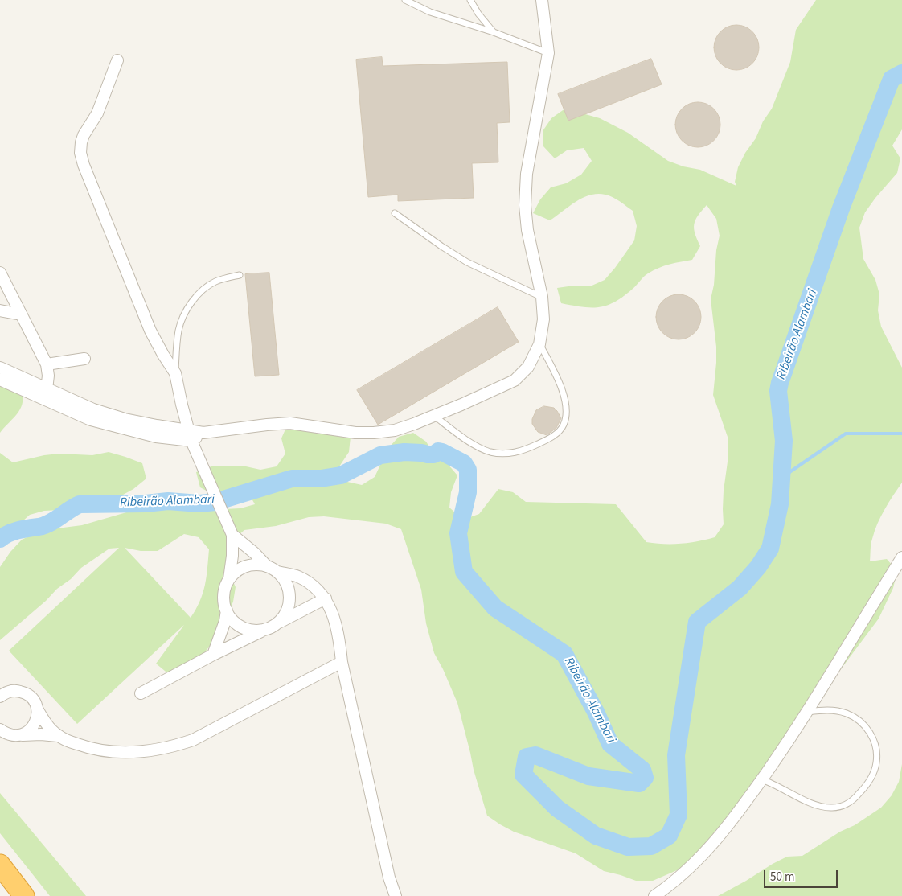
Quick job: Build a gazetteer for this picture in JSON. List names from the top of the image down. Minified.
{"water":["Ribeirão Alambari"],"scale_bar":"50 m"}
